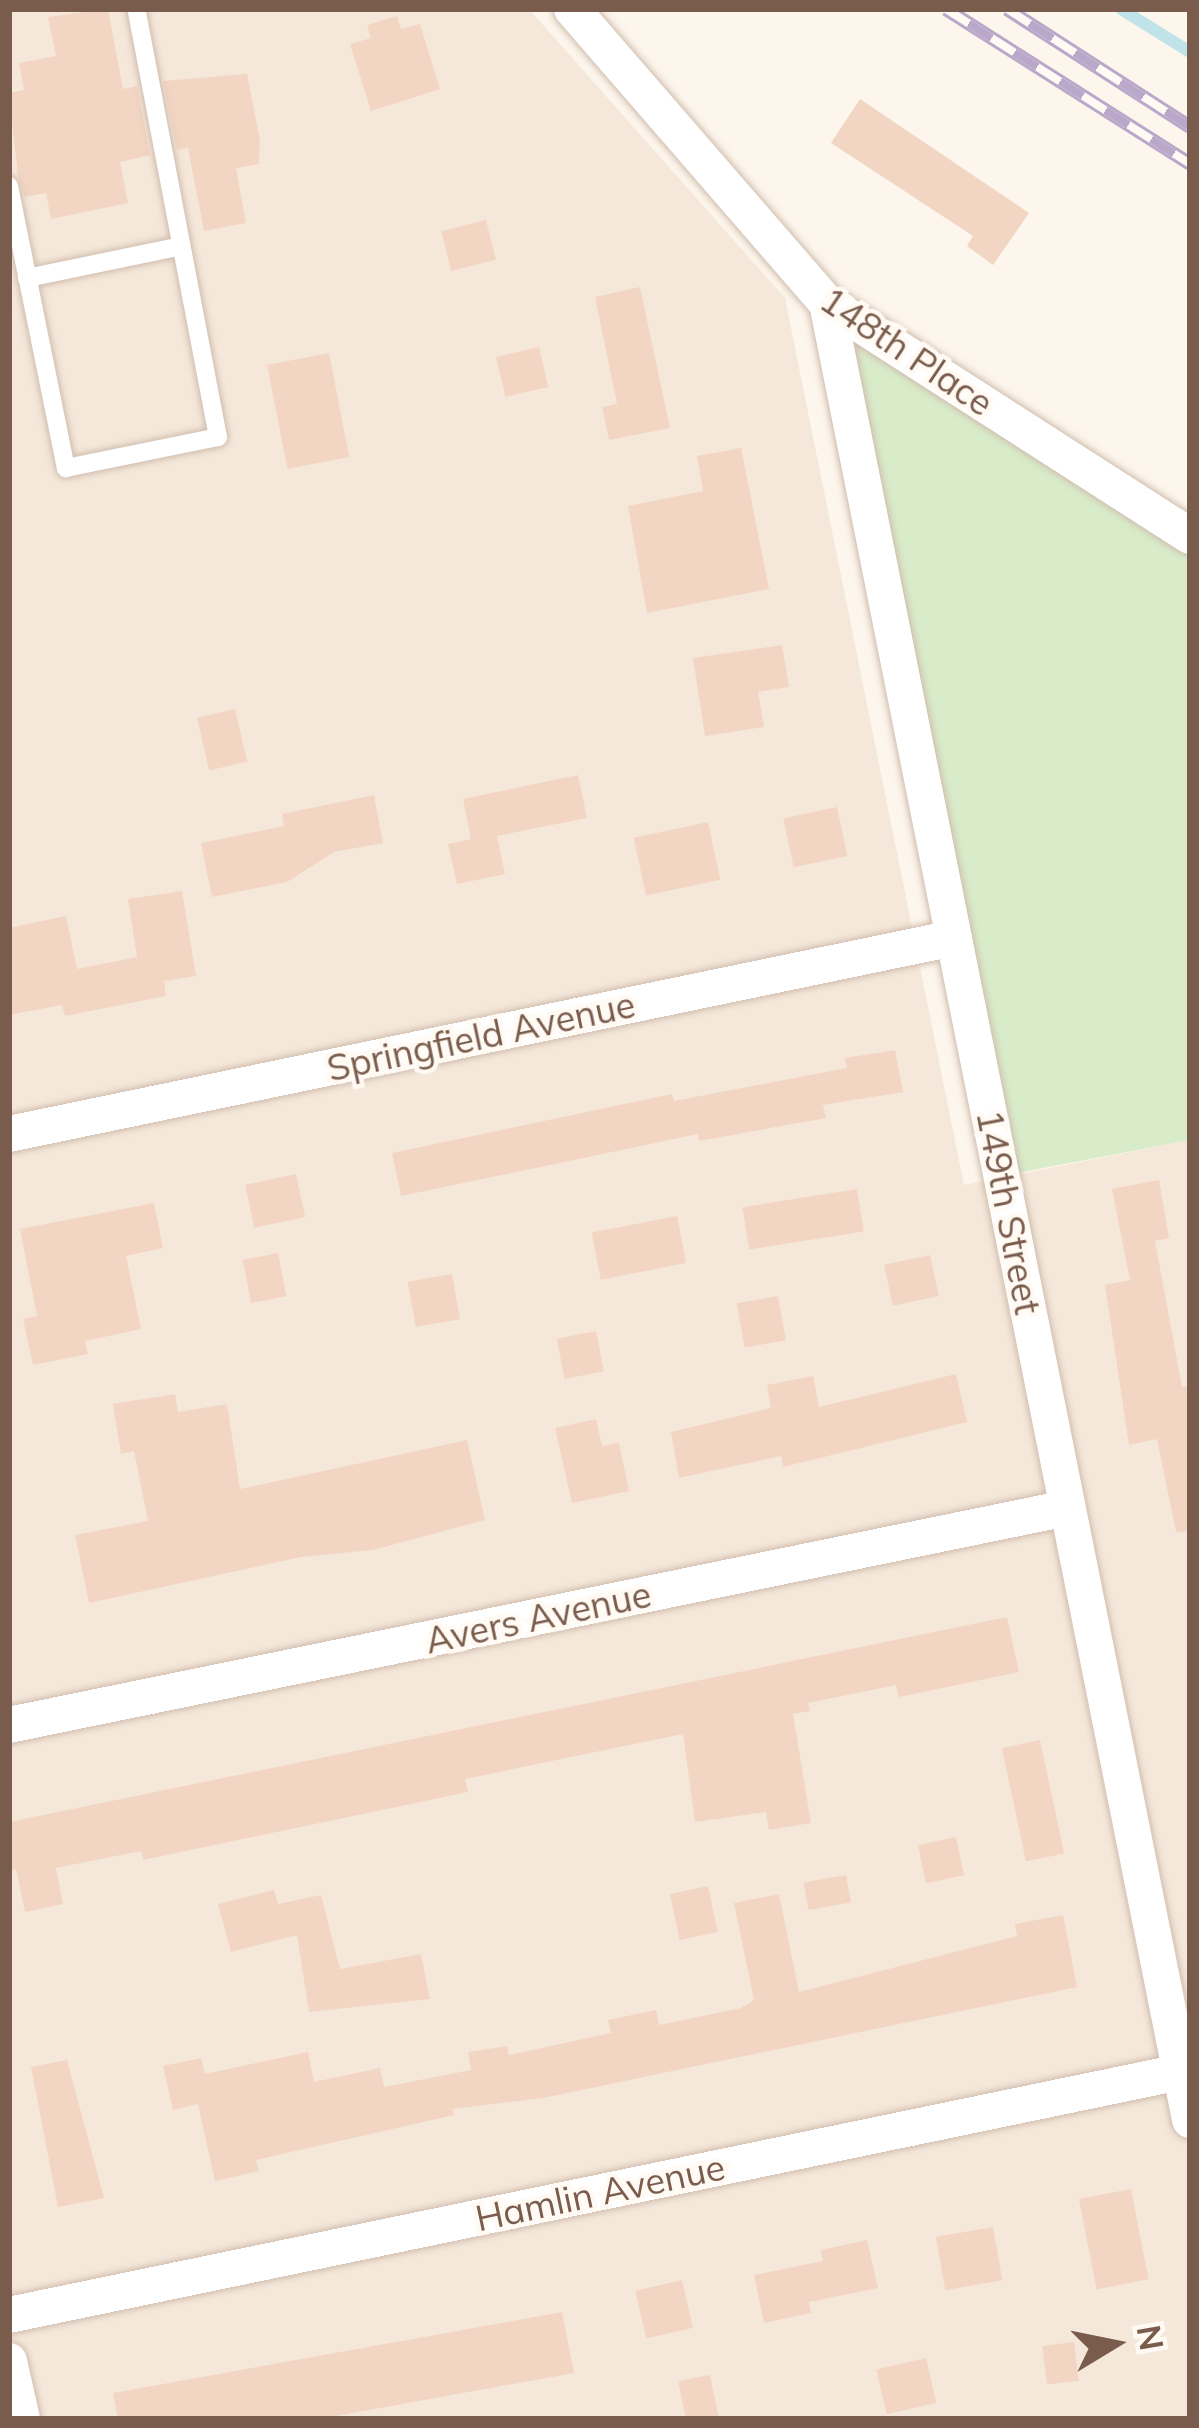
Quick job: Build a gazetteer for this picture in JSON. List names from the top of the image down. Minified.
{"streets":{"street":["148th Place","Springfield Avenue","149th Street","Avers Avenue","Hamlin Avenue"]},"crossings":[["148th Place","149th Street"],["Springfield Avenue","149th Street"],["149th Street","Avers Avenue"],["149th Street","Hamlin Avenue"]],"north":"right"}
